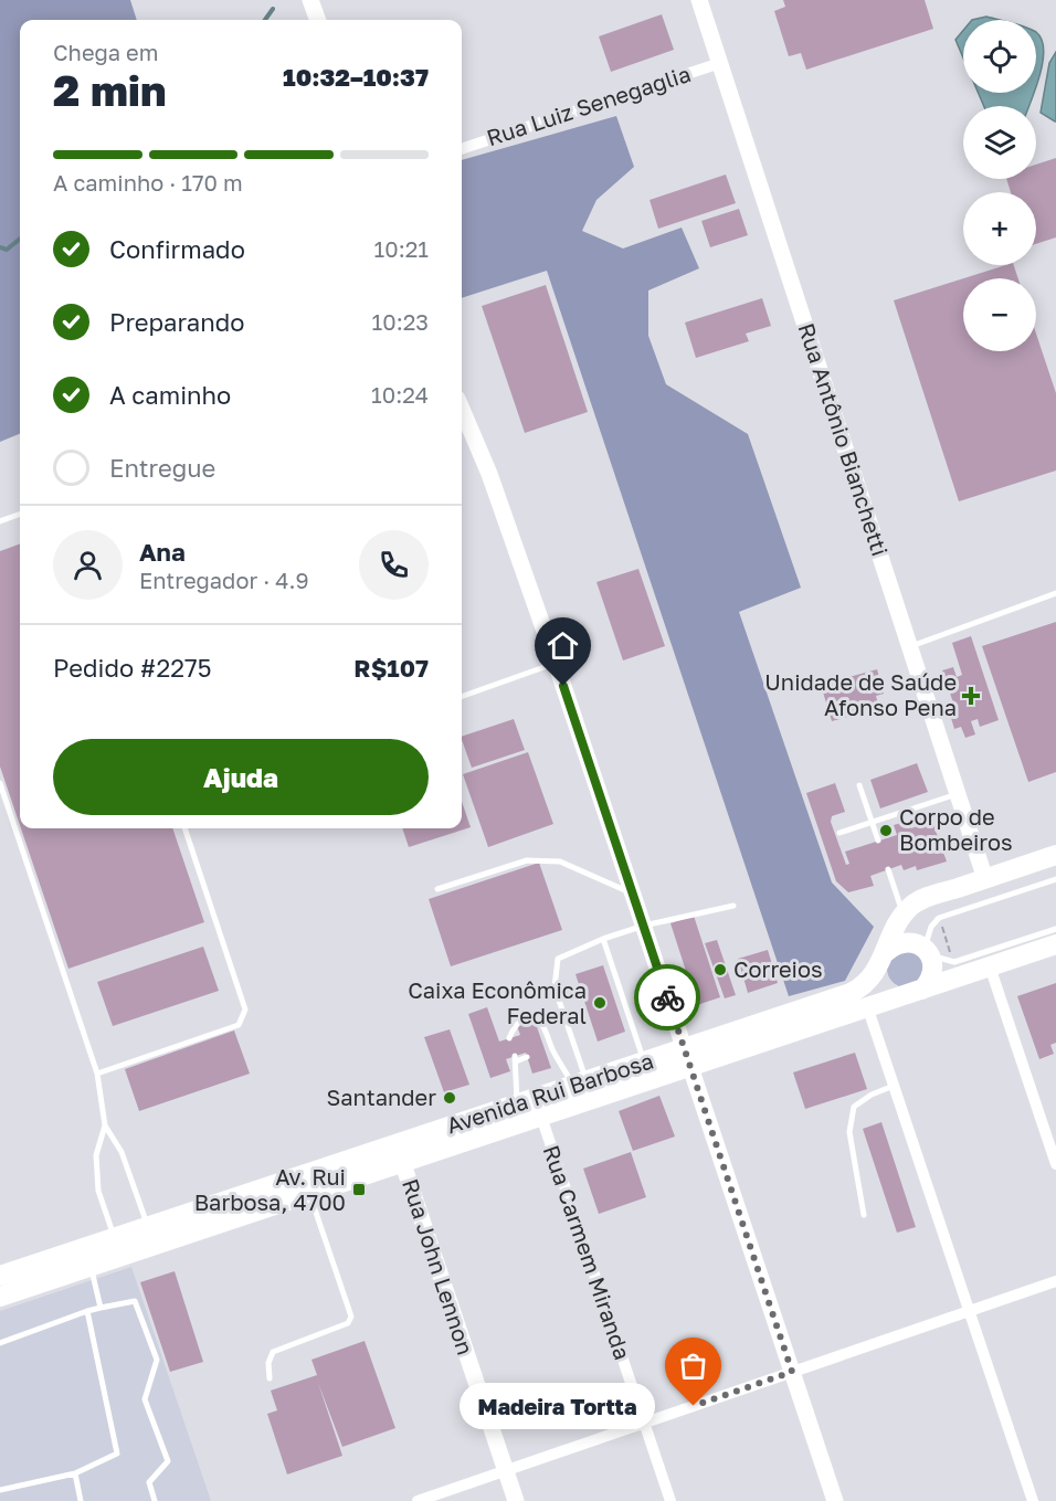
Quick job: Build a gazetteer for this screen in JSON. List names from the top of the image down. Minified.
{"streets":{"main road":["Avenida Rui Barbosa"],"street":["Rua Luiz Senegaglia","Rua Antônio Bianchetti","Rua Carmem Miranda","Rua John Lennon"]},"crossings":[["Rua Luiz Senegaglia","Rua Antônio Bianchetti"],["Rua Antônio Bianchetti","Avenida Rui Barbosa"],["Avenida Rui Barbosa","Rua Carmem Miranda"],["Avenida Rui Barbosa","Rua John Lennon"]],"places":{"health":["Unidade de Saúde Afonso Pena"],"other":["Corpo de Bombeiros","Correios","Caixa Econômica Federal","Santander","Madeira Tortta"],"transit":["Av. Rui Barbosa, 4700"]},"page":{"map_buttons":["+","−"],"heading":["2 min","Chega em","10:32–10:37"],"panel":["Ana","Entregador · 4.9","Pedido #2275","R$107"],"bar":"A caminho · 170 m","list":[["Confirmado","10:21"],["Preparando","10:23"],["A caminho","10:24"],"Entregue"],"buttons":"Ajuda","bubble":"Madeira Tortta"}}
